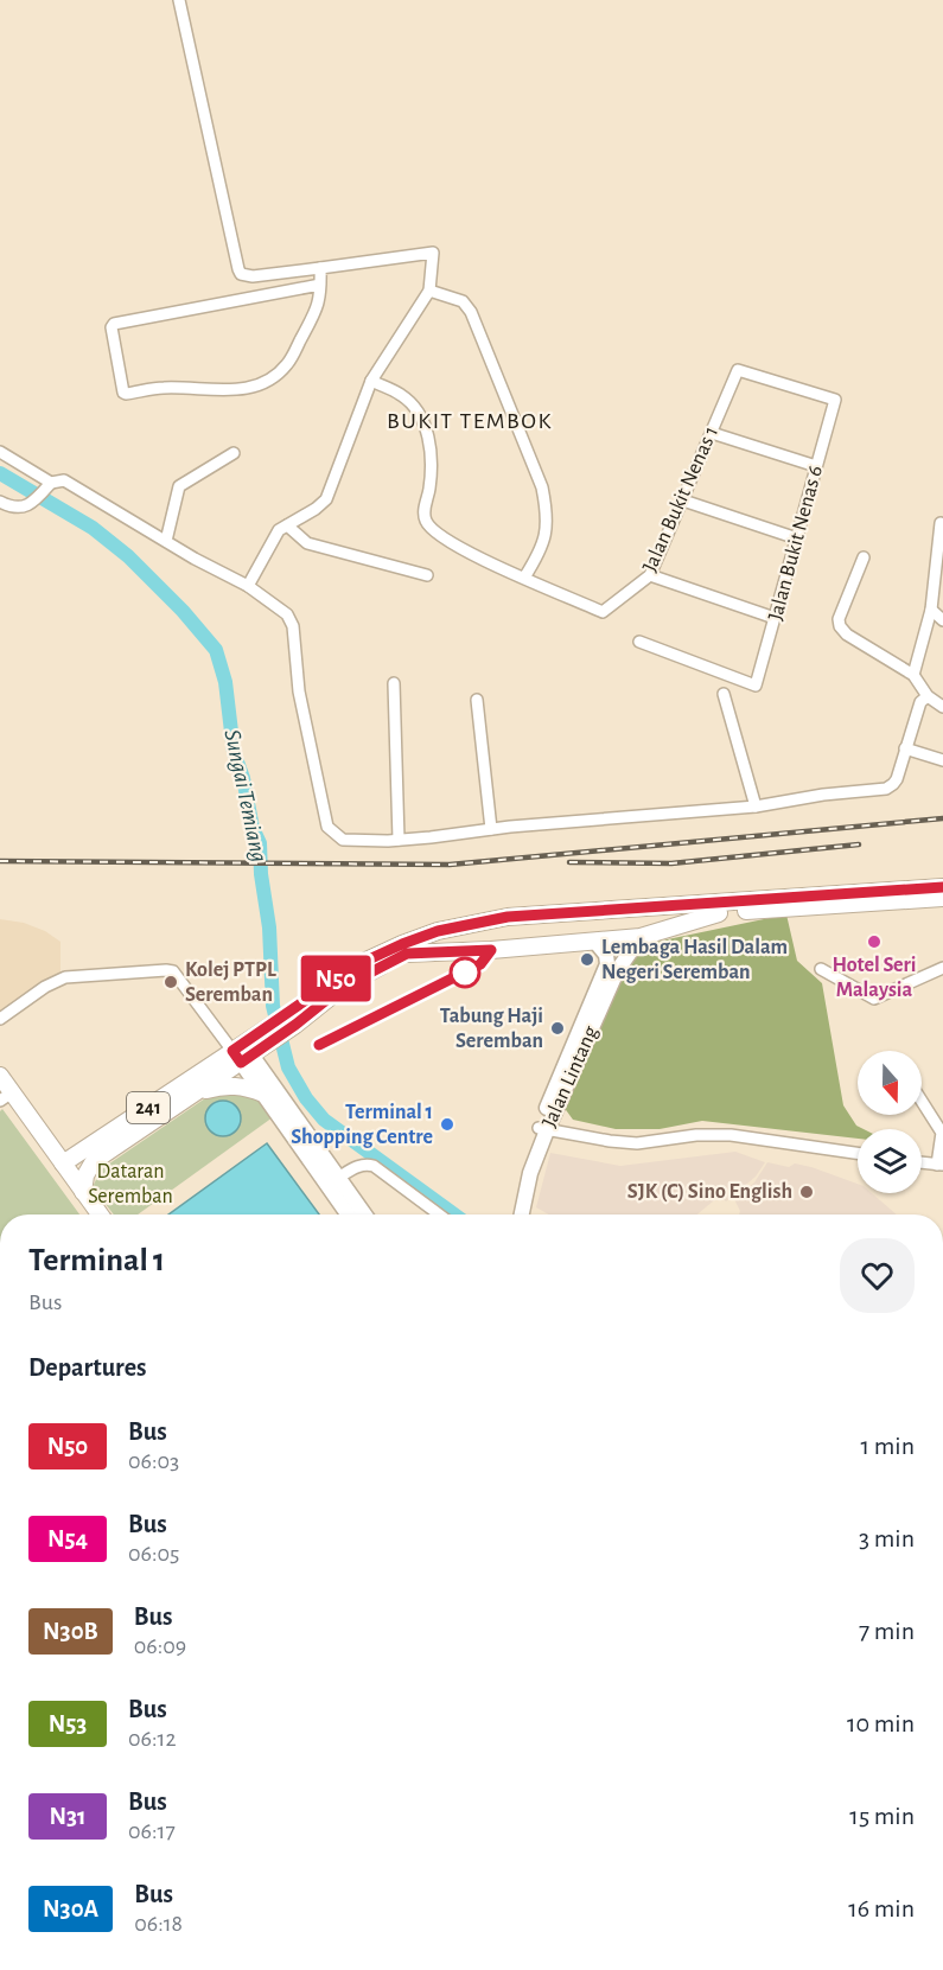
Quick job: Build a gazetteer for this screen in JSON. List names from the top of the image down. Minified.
{"streets":{"highway":["241"],"main road":["Jalan Lintang"],"street":["Jalan Bukit Nenas 1","Jalan Bukit Nenas 6"]},"crossings":[["Jalan Bukit Nenas 1","Jalan Bukit Nenas 6"]],"districts":["BUKIT TEMBOK"],"water":["Sungai Temiang"],"parks":["Dataran Seremban"],"places":["Hotel Seri Malaysia","Lembaga Hasil Dalam Negeri Seremban","Kolej PTPL Seremban","Tabung Haji Seremban","Terminal 1 Shopping Centre","SJK (C) Sino English"],"lines":["bus line N50"],"north":"bottom","page":{"on_map":"N50","heading":[["Terminal 1","Bus"],"Departures"],"list":[{"mark":"N50","name":"Bus","note":"06:03","value":"1 min"},{"mark":"N54","name":"Bus","note":"06:05","value":"3 min"},{"mark":"N30B","name":"Bus","note":"06:09","value":"7 min"},{"mark":"N53","name":"Bus","note":"06:12","value":"10 min"},{"mark":"N31","name":"Bus","note":"06:17","value":"15 min"},{"mark":"N30A","name":"Bus","note":"06:18","value":"16 min"}]}}
